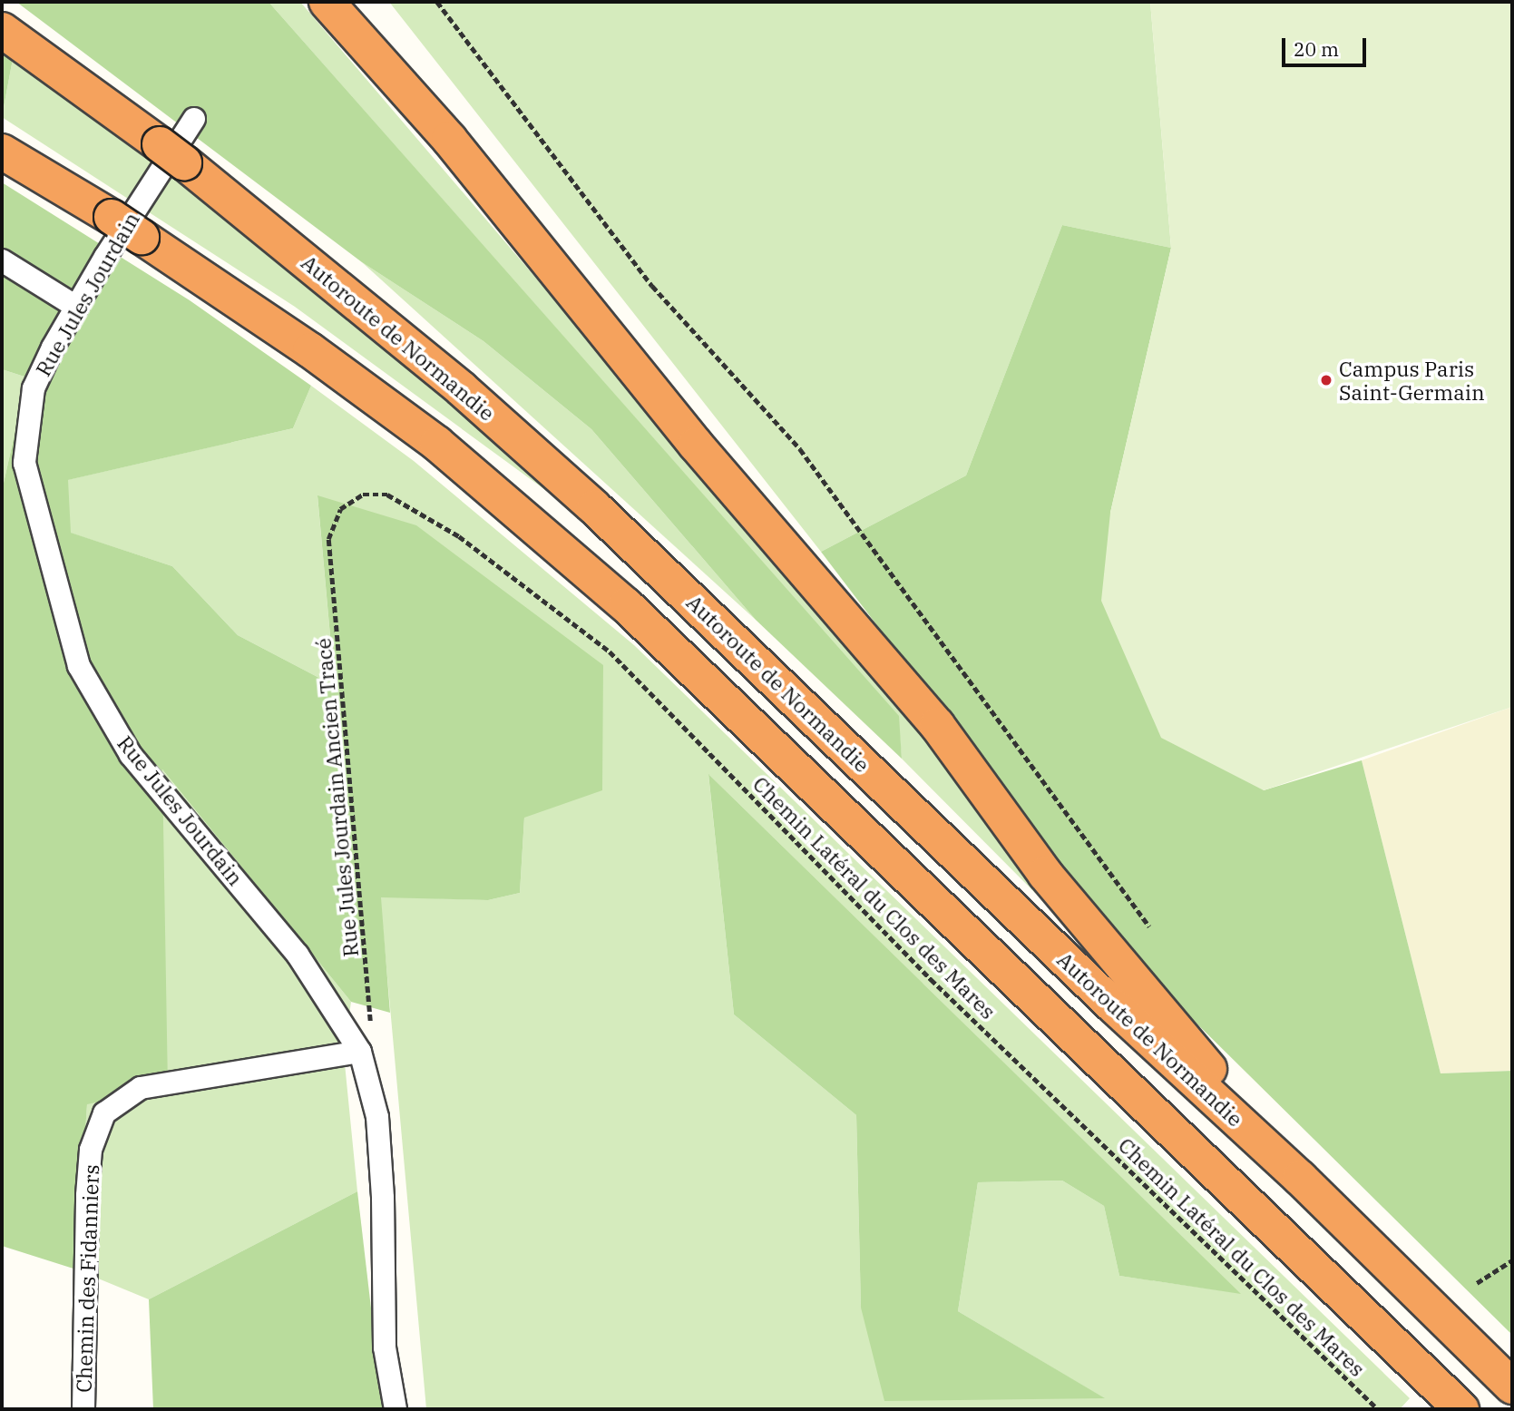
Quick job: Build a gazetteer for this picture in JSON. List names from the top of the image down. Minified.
{"streets":{"highway":["Autoroute de Normandie"],"street":["Rue Jules Jourdain","Chemin des Fidanniers"],"path":["Rue Jules Jourdain Ancien Tracé","Chemin Latéral du Clos des Mares"]},"crossings":[["Rue Jules Jourdain","Rue Jules Jourdain Ancien Tracé"],["Rue Jules Jourdain","Chemin des Fidanniers"],["Rue Jules Jourdain Ancien Tracé","Chemin Latéral du Clos des Mares"],["Rue Jules Jourdain Ancien Tracé","Chemin des Fidanniers"]],"places":["Campus Paris Saint-Germain"],"scale_bar":"20 m"}
